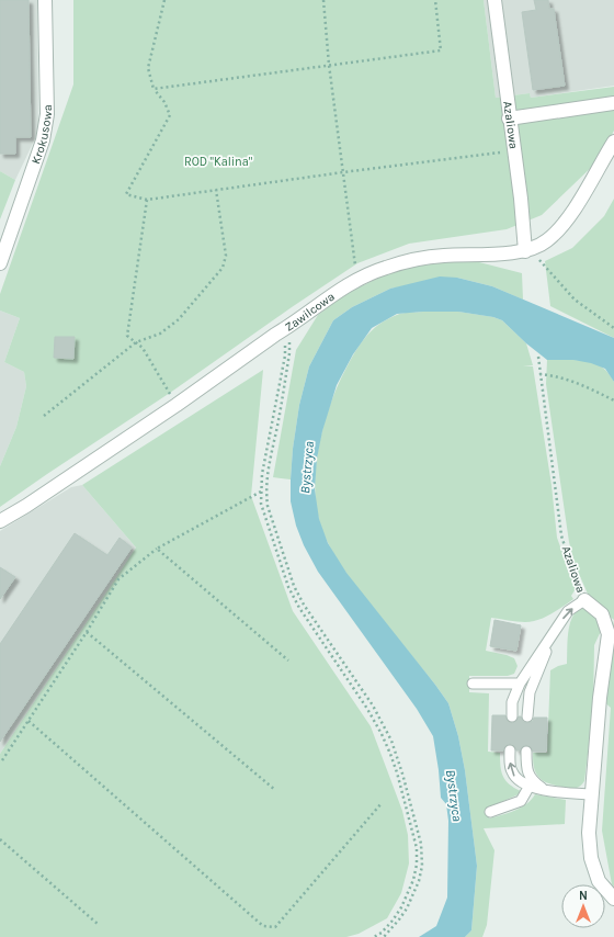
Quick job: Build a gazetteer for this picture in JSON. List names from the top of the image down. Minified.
{"streets":{"street":["Azaliowa","Krokusowa","Zawilcowa"]},"crossings":[["Azaliowa","Zawilcowa"]],"water":["Bystrzyca"],"parks":["ROD \"Kalina\""],"north":"top"}
